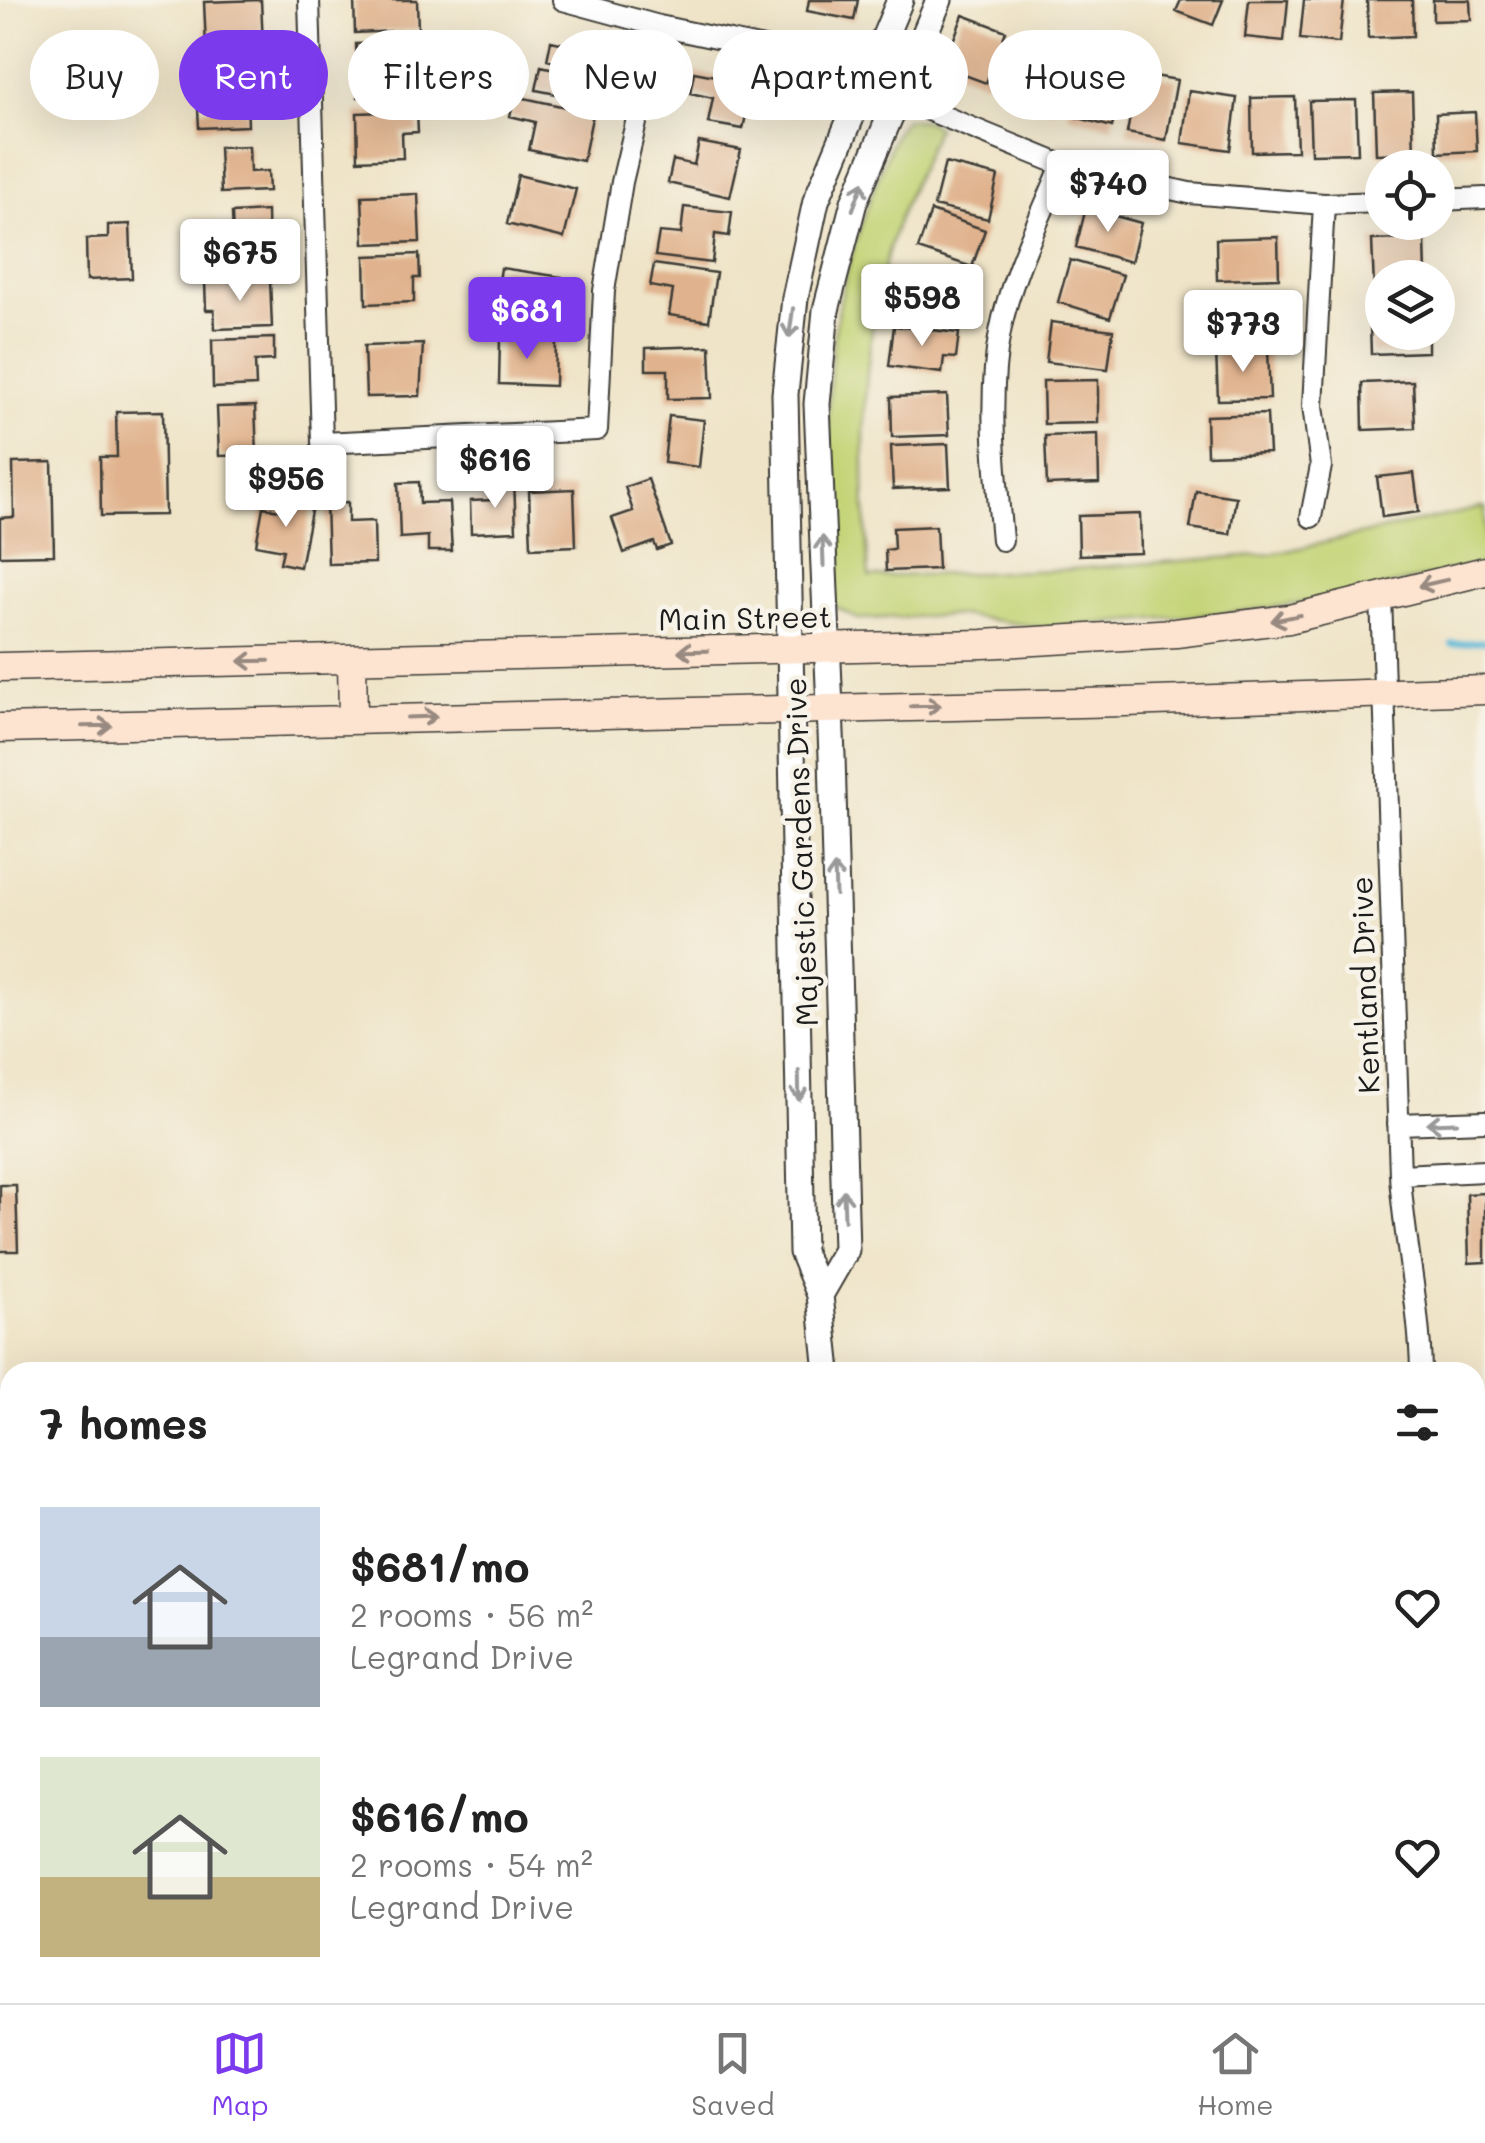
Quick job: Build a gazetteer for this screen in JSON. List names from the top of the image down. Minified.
{"streets":{"main road":["Main Street"],"street":["Majestic Gardens Drive","Kentland Drive"]},"crossings":[["Main Street","Majestic Gardens Drive"],["Main Street","Kentland Drive"]],"page":{"chip":["Buy","Rent","Filters","New","Apartment","House"],"price":["$740","$675","$598","$681","$773","$616","$956"],"heading":"7 homes","list":[{"name":"$681/mo","note":"2 rooms · 56 m² · Legrand Drive"},{"name":"$616/mo","note":"2 rooms · 54 m² · Legrand Drive"}],"tabs":["Map","Saved","Home"]}}
